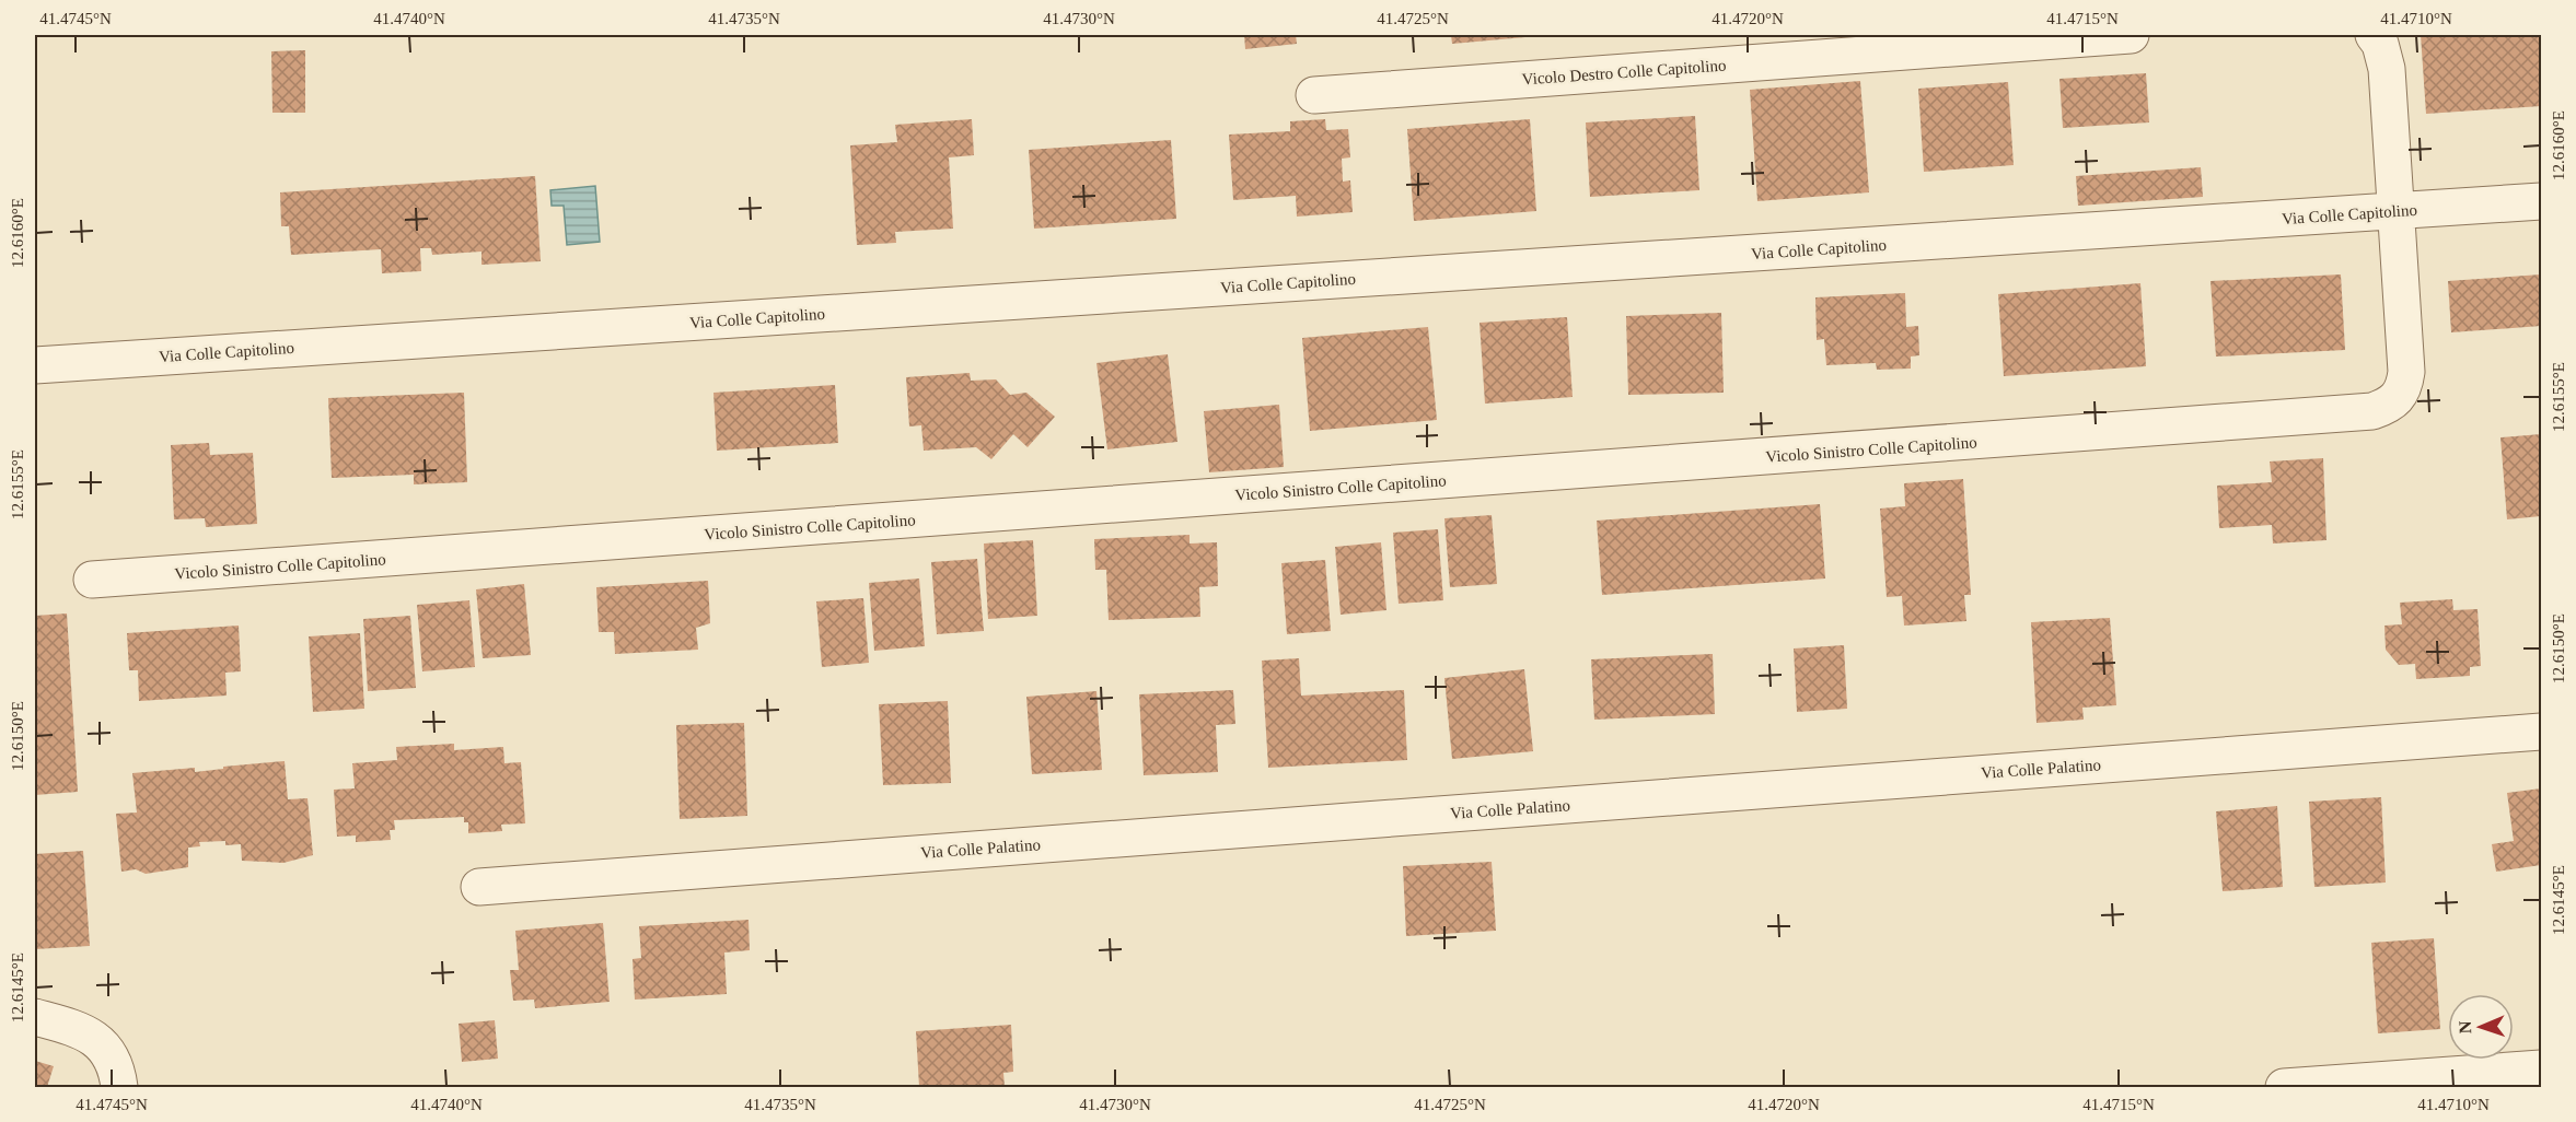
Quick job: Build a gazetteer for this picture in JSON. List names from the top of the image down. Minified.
{"streets":{"street":["Vicolo Destro Colle Capitolino","Via Colle Capitolino","Vicolo Sinistro Colle Capitolino","Via Colle Palatino"]},"crossings":[["Via Colle Capitolino","Vicolo Sinistro Colle Capitolino"]],"north":"left","coordinates":["41.4745°N","41.4740°N","41.4735°N","41.4730°N","41.4725°N","41.4720°N","41.4715°N","41.4710°N","12.6160°E","12.6155°E","12.6150°E","12.6145°E"]}
